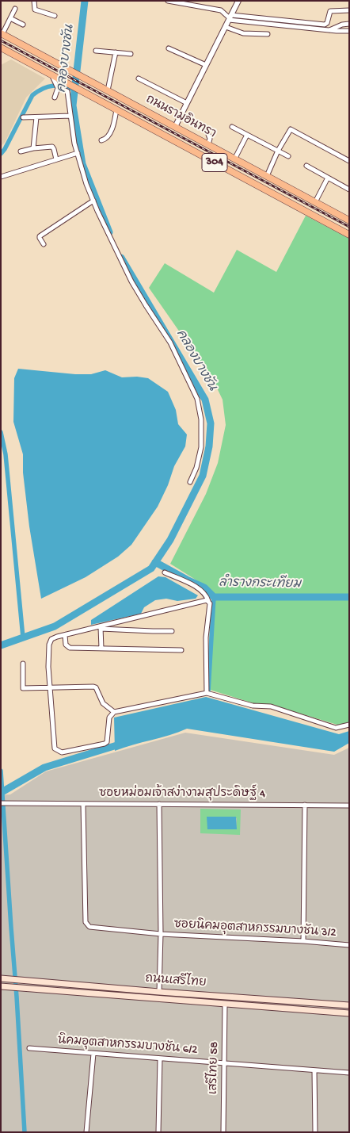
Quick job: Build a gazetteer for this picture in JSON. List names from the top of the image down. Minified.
{"streets":{"highway":["ถนนรามอินทรา","304"],"main road":["ถนนเสรีไทย"],"street":["ซอยหม่อมเจ้าสง่างามสุประดิษฐ์ 4","ซอยนิคมอุตสาหกรรมบางชัน 3/2","นิคมอุตสาหกรรมบางชัน 6/2","เสรีไทย 58"]},"crossings":[["ซอยหม่อมเจ้าสง่างามสุประดิษฐ์ 4","ซอยนิคมอุตสาหกรรมบางชัน 3/2"],["ถนนเสรีไทย","เสรีไทย 58"],["นิคมอุตสาหกรรมบางชัน 6/2","เสรีไทย 58"]],"water":["คลองบางชัน","ลำรางกระเทียม"]}
